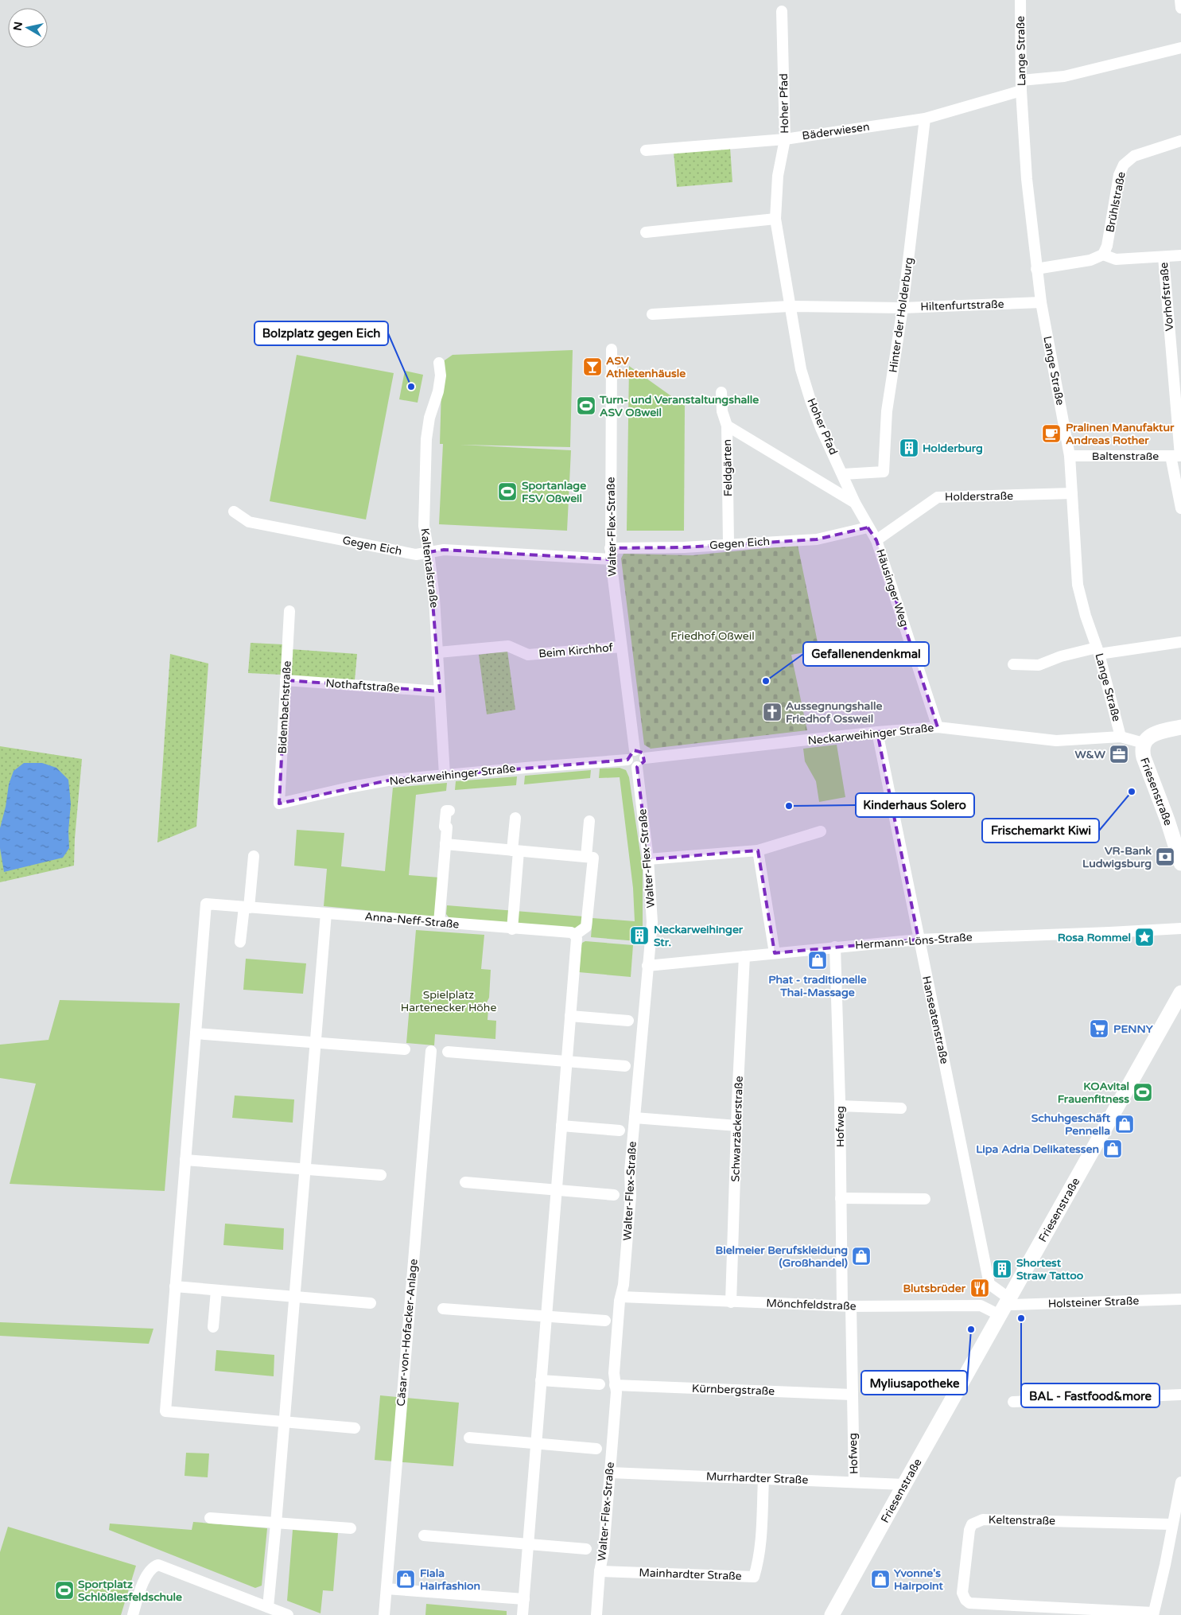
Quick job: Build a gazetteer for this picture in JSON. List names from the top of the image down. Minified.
{"streets":{"main road":["Friesenstraße"],"street":["Lange Straße","Hoher Pfad","Bäderwiesen","Brühlstraße","Vorhofstraße","Hiltenfurtstraße","Hinter der Holderburg","Baltenstraße","Feldgärten","Holderstraße","Walter-Flex-Straße","Gegen Eich","Kaltentalstraße","Häusinger Weg","Beim Kirchhof","Nothaftstraße","Bidembachstraße","Neckarweihinger Straße","Anna-Neff-Straße","Hermann-Löns-Straße","Hanseatenstraße","Hofweg","Schwarzäckerstraße","Holsteiner Straße","Mönchfeldstraße","Cäsar-von-Hofacker-Anlage","Kürnbergstraße","Murrhardter Straße","Keltenstraße","Mainhardter Straße"]},"crossings":[["Lange Straße","Bäderwiesen"],["Lange Straße","Hiltenfurtstraße"],["Lange Straße","Baltenstraße"],["Lange Straße","Holderstraße"],["Lange Straße","Neckarweihinger Straße"],["Hoher Pfad","Bäderwiesen"],["Hoher Pfad","Hiltenfurtstraße"],["Hoher Pfad","Hinter der Holderburg"],["Hoher Pfad","Holderstraße"],["Hoher Pfad","Gegen Eich"],["Hoher Pfad","Häusinger Weg"],["Bäderwiesen","Hinter der Holderburg"],["Vorhofstraße","Baltenstraße"],["Hiltenfurtstraße","Hinter der Holderburg"],["Feldgärten","Gegen Eich"],["Holderstraße","Häusinger Weg"],["Walter-Flex-Straße","Gegen Eich"],["Walter-Flex-Straße","Beim Kirchhof"],["Walter-Flex-Straße","Neckarweihinger Straße"],["Walter-Flex-Straße","Hermann-Löns-Straße"],["Walter-Flex-Straße","Mönchfeldstraße"],["Walter-Flex-Straße","Kürnbergstraße"],["Walter-Flex-Straße","Murrhardter Straße"],["Walter-Flex-Straße","Mainhardter Straße"],["Gegen Eich","Kaltentalstraße"],["Kaltentalstraße","Beim Kirchhof"],["Kaltentalstraße","Nothaftstraße"],["Kaltentalstraße","Neckarweihinger Straße"],["Häusinger Weg","Neckarweihinger Straße"],["Nothaftstraße","Bidembachstraße"],["Bidembachstraße","Neckarweihinger Straße"],["Neckarweihinger Straße","Friesenstraße"],["Neckarweihinger Straße","Hanseatenstraße"],["Friesenstraße","Hanseatenstraße"],["Friesenstraße","Holsteiner Straße"],["Friesenstraße","Mönchfeldstraße"],["Friesenstraße","Murrhardter Straße"],["Hermann-Löns-Straße","Hanseatenstraße"],["Hermann-Löns-Straße","Hofweg"],["Hermann-Löns-Straße","Schwarzäckerstraße"],["Hanseatenstraße","Holsteiner Straße"],["Hanseatenstraße","Mönchfeldstraße"],["Hofweg","Mönchfeldstraße"],["Hofweg","Kürnbergstraße"],["Hofweg","Murrhardter Straße"],["Schwarzäckerstraße","Mönchfeldstraße"],["Holsteiner Straße","Mönchfeldstraße"],["Murrhardter Straße","Mainhardter Straße"]],"parks":["Friedhof Oßweil","Spielplatz Hartenecker Höhe"],"places":{"bar":["ASV Athletenhäusle"],"other":["Bolzplatz gegen Eich","Gefallenendenkmal","Frischemarkt Kiwi","Kinderhaus Solero","BAL - Fastfood&more","Myliusapotheke"],"sports":["Turn- und Veranstaltungshalle ASV Oßweil","Sportanlage FSV Oßweil","KOAvital Frauenfitness","Sportplatz Schlößlesfeldschule"],"cafe":["Pralinen Manufaktur Andreas Rother"],"building":["Holderburg","Neckarweihinger Str.","Shortest Straw Tattoo"],"church":["Aussegnungshalle Friedhof Ossweil"],"office":["W&W"],"bank":["VR-Bank Ludwigsburg"],"place":["Rosa Rommel"],"shop":["Phat - traditionelle Thai-Massage","Schuhgeschäft Pennella","Lipa Adria Delikatessen","Bielmeier Berufskleidung (Großhandel)","Fiala Hairfashion","Yvonne's Hairpoint"],"supermarket":["PENNY"],"restaurant":["Blutsbrüder"]},"north":"left"}
